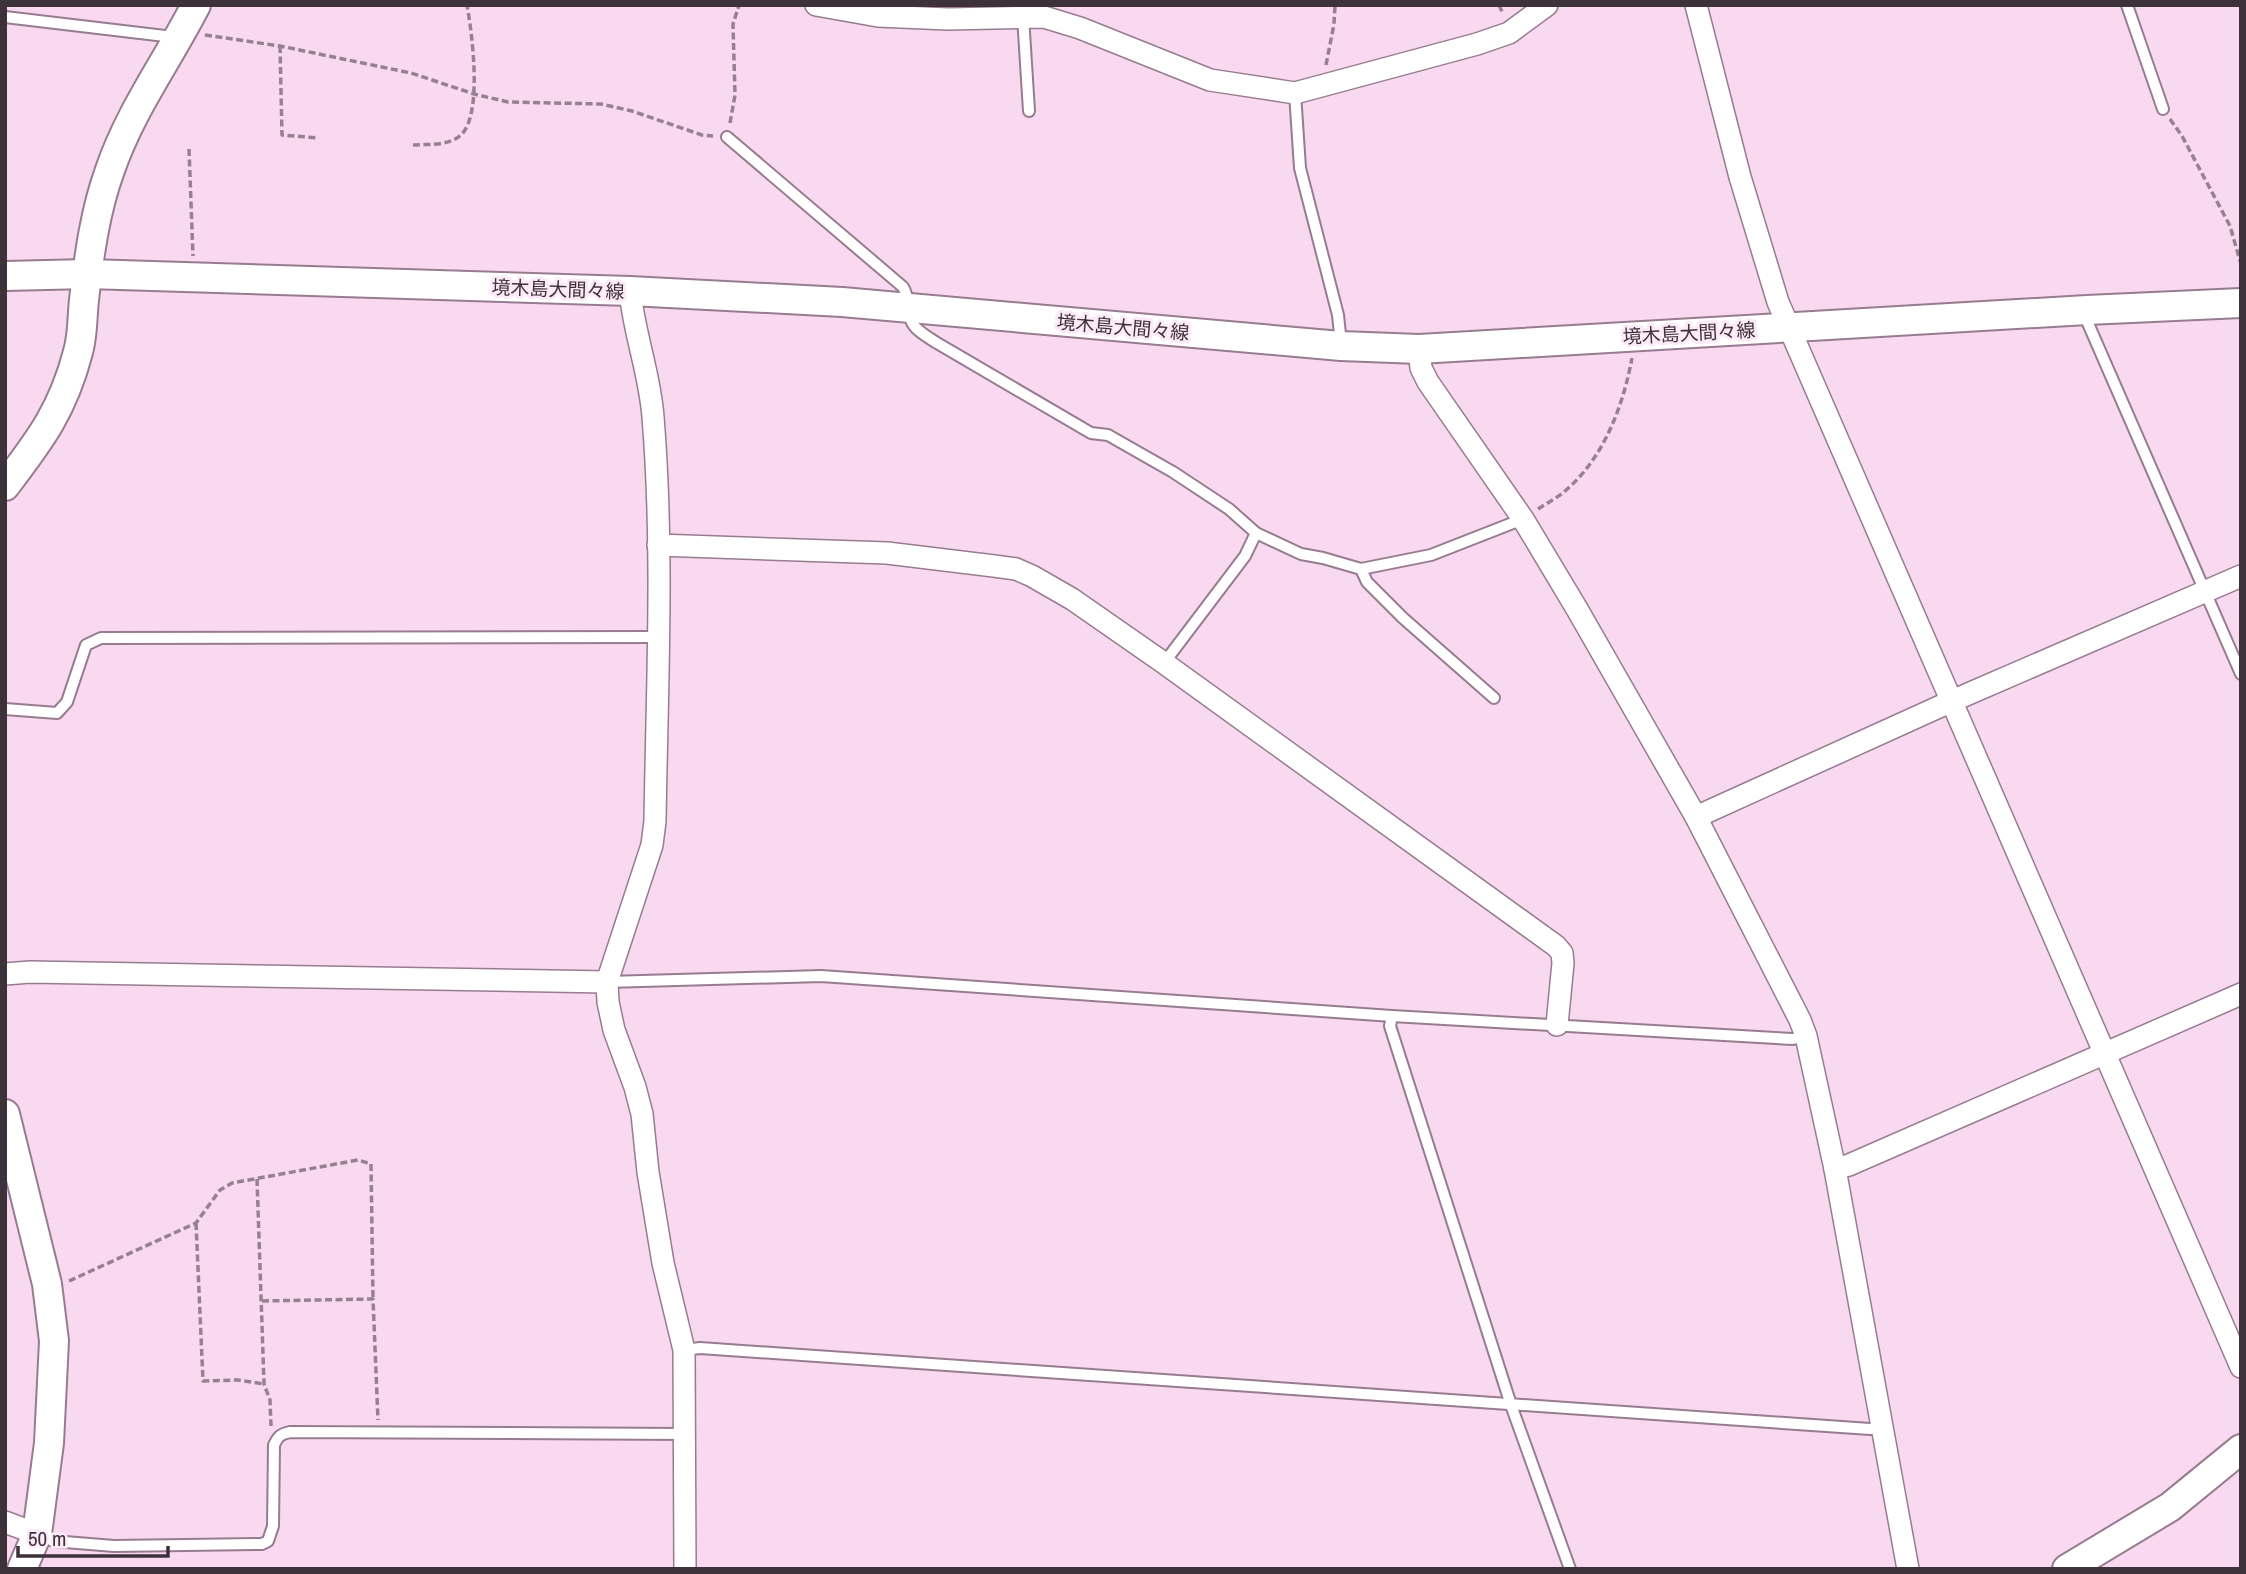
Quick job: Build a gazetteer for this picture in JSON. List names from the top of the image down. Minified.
{"streets":{"main road":["境木島大間々線"]},"scale_bar":"50 m"}
